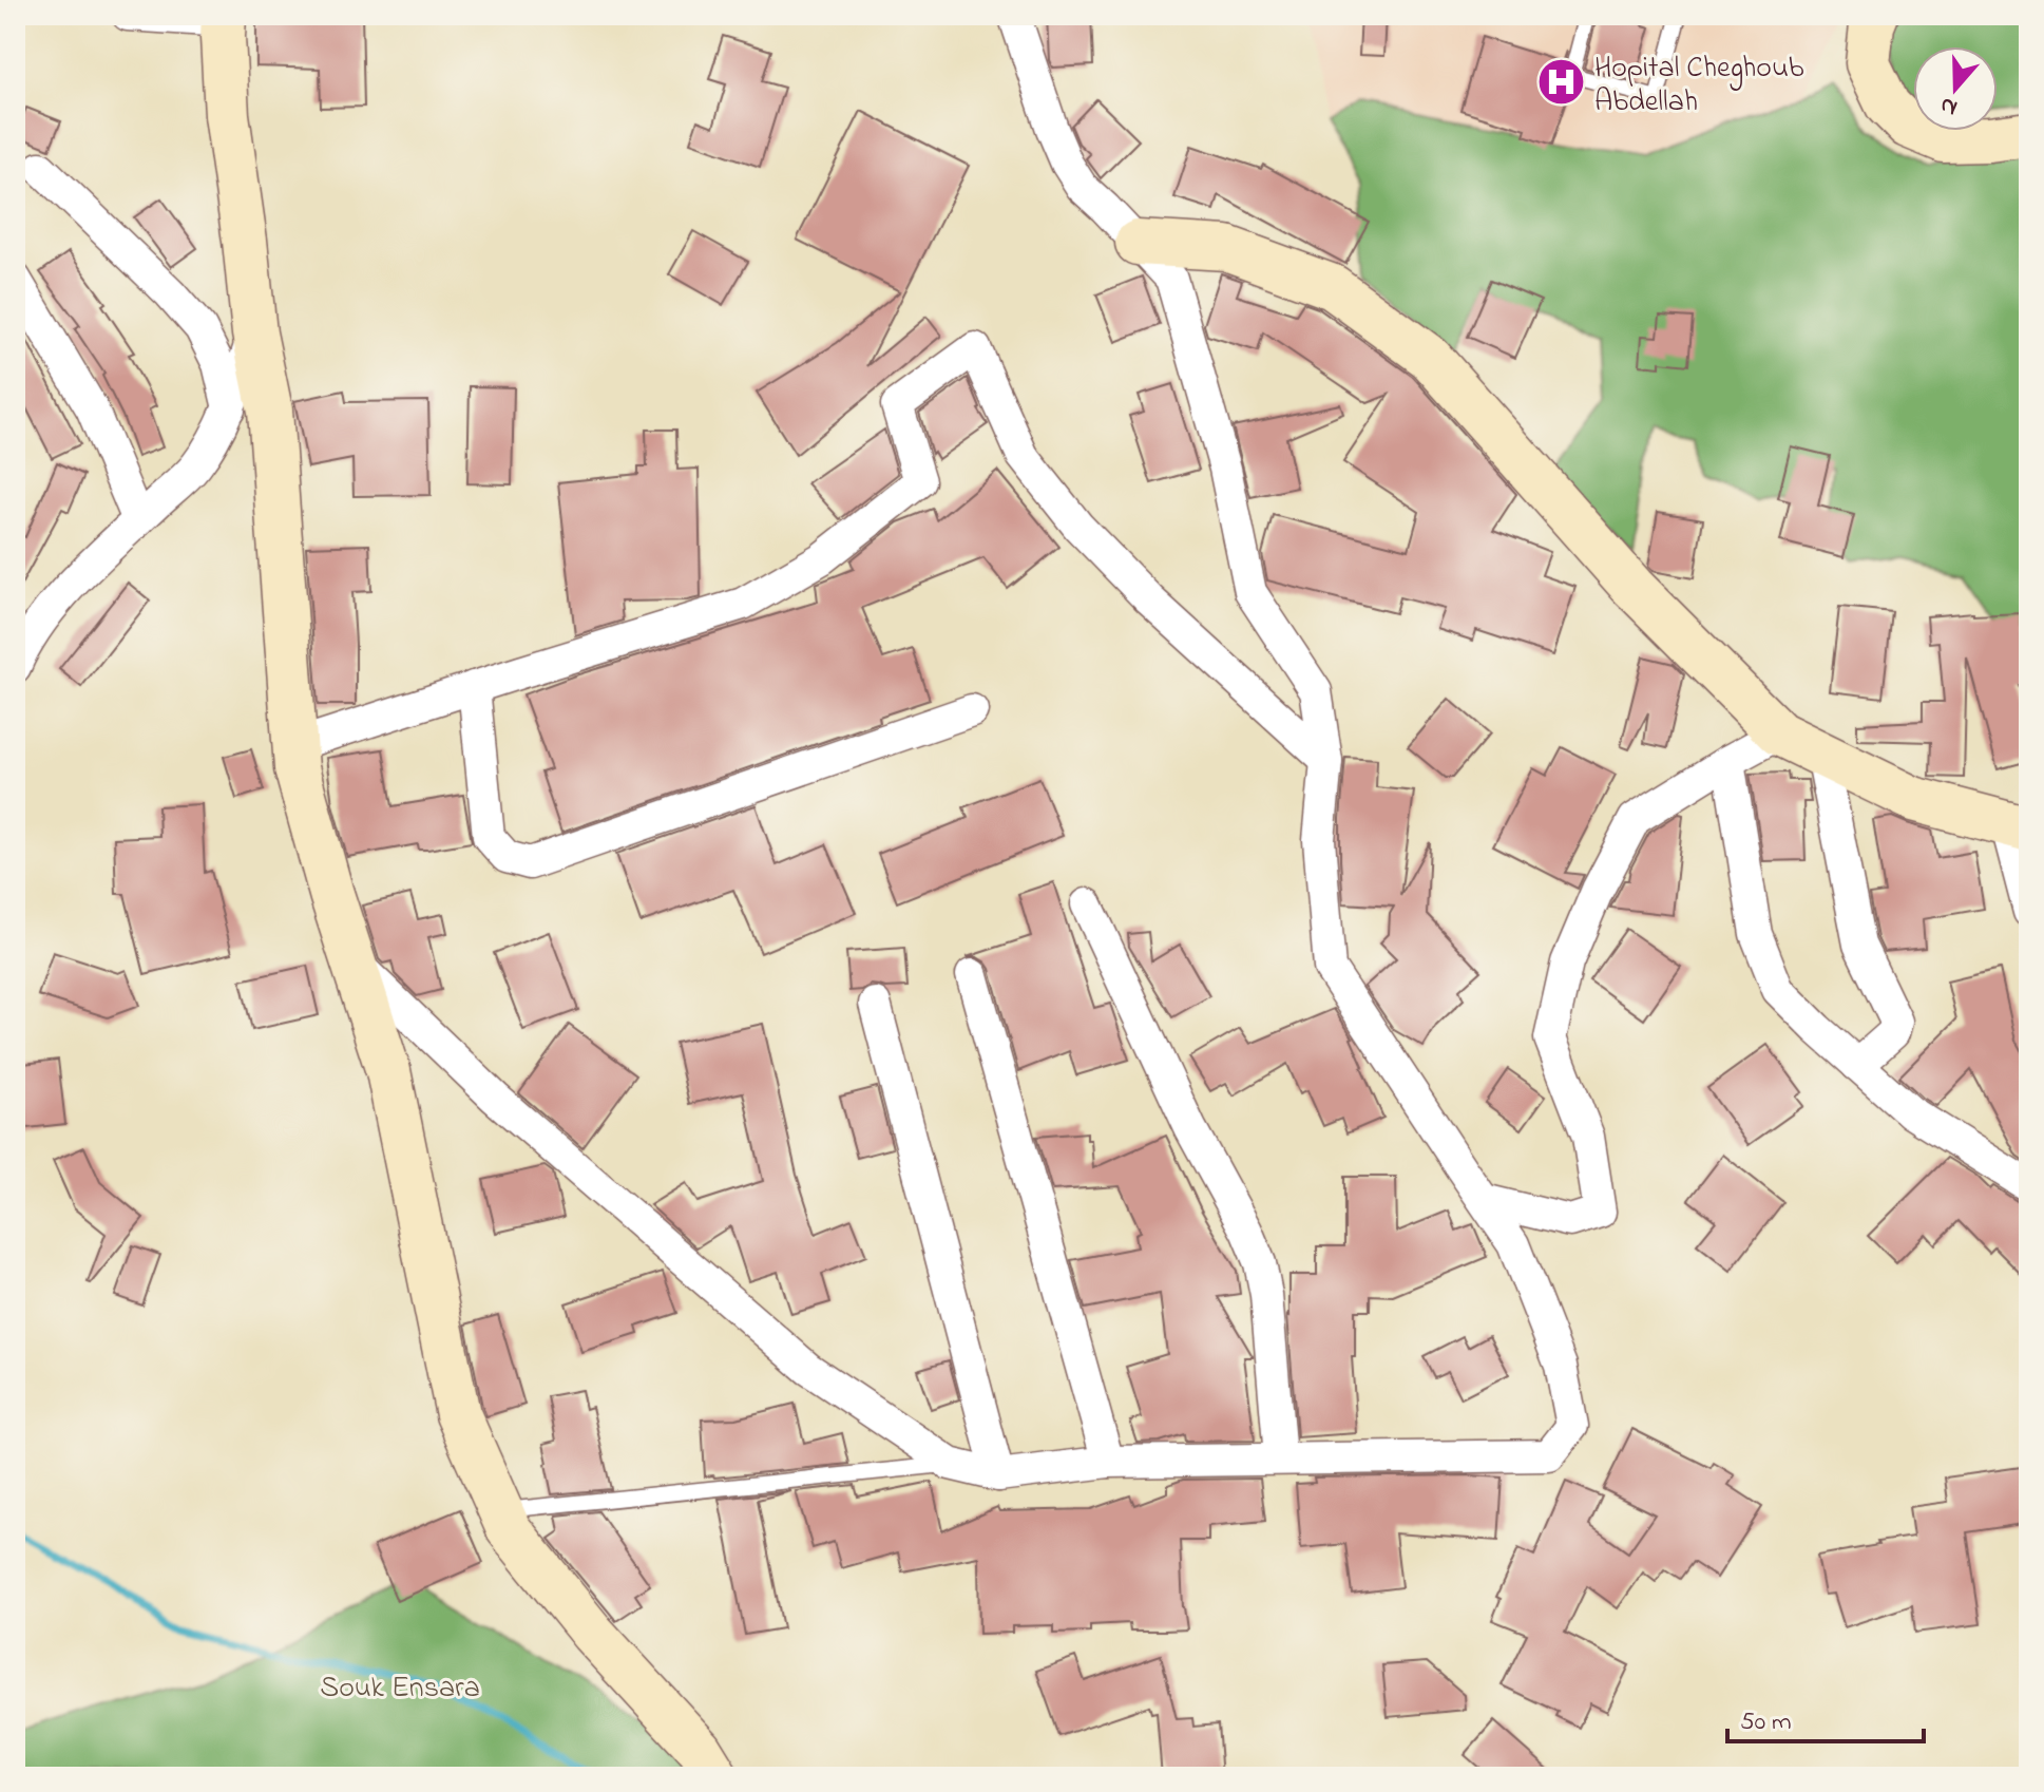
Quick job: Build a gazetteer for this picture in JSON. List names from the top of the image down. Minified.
{"parks":["Souk Ensara"],"places":{"hospital":["Hopital Cheghoub Abdellah"]},"scale_bar":"50 m","north":"bottom"}
